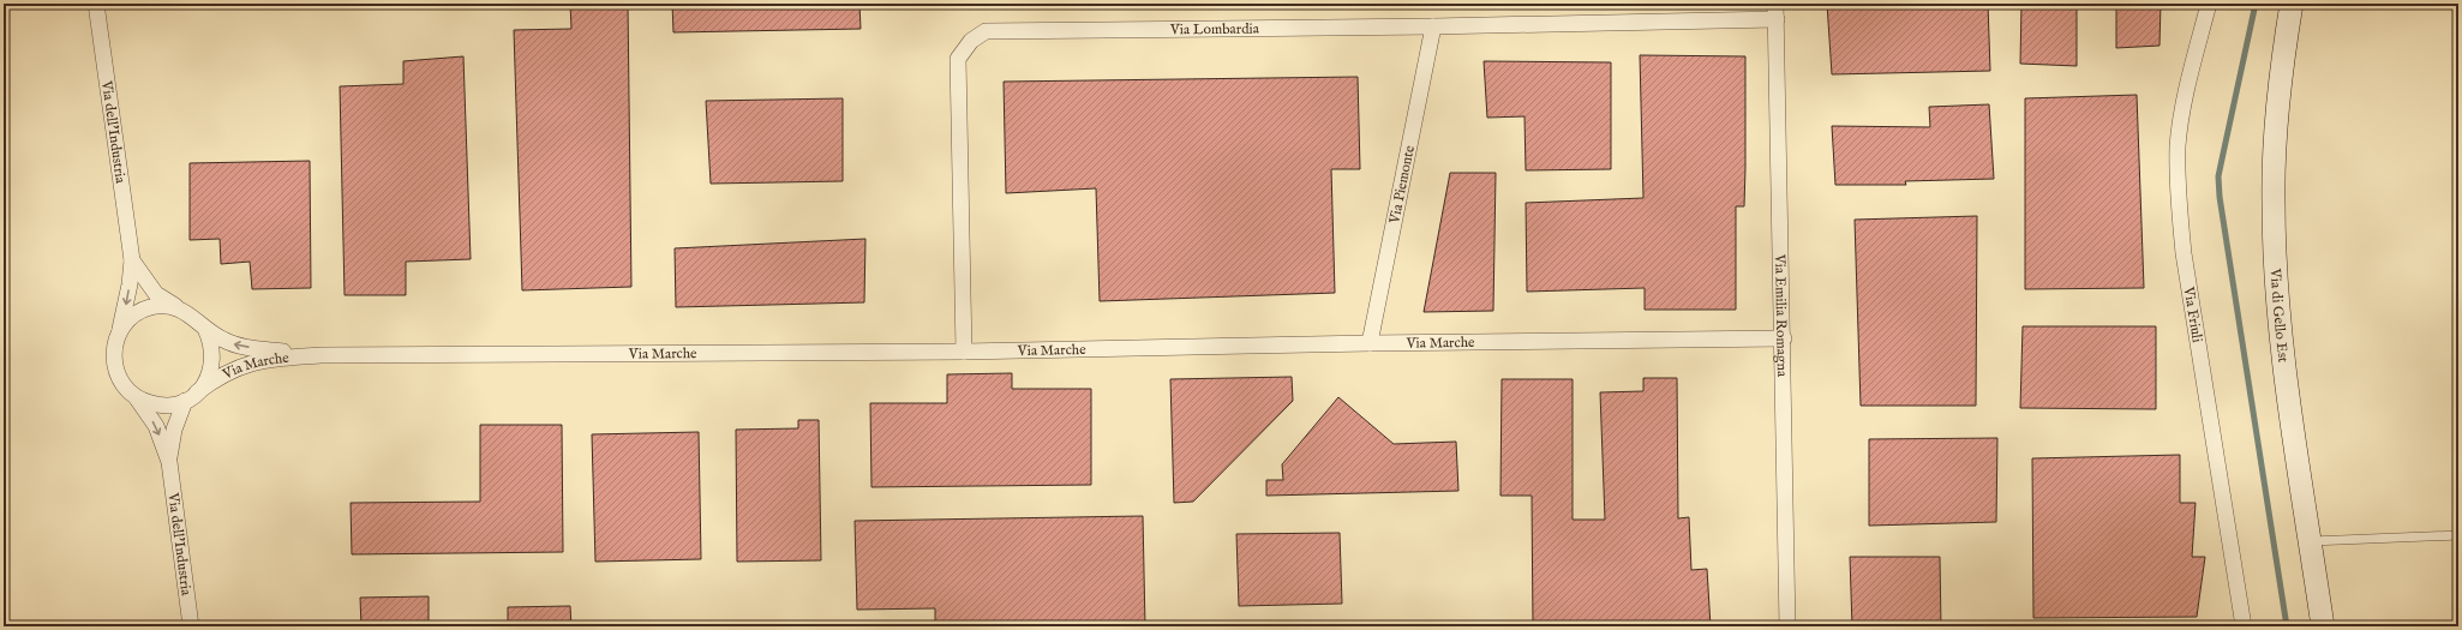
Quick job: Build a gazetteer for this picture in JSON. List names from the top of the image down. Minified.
{"streets":{"main road":["Via di Gello Est"],"street":["Via Lombardia","Via dell'Industria","Via Piemonte","Via Emilia Romagna","Via Friuli","Via Marche"]},"crossings":[["Via Lombardia","Via Piemonte"],["Via Lombardia","Via Emilia Romagna"],["Via Lombardia","Via Marche"],["Via dell'Industria","Via Marche"],["Via Piemonte","Via Marche"],["Via Emilia Romagna","Via Marche"]]}
